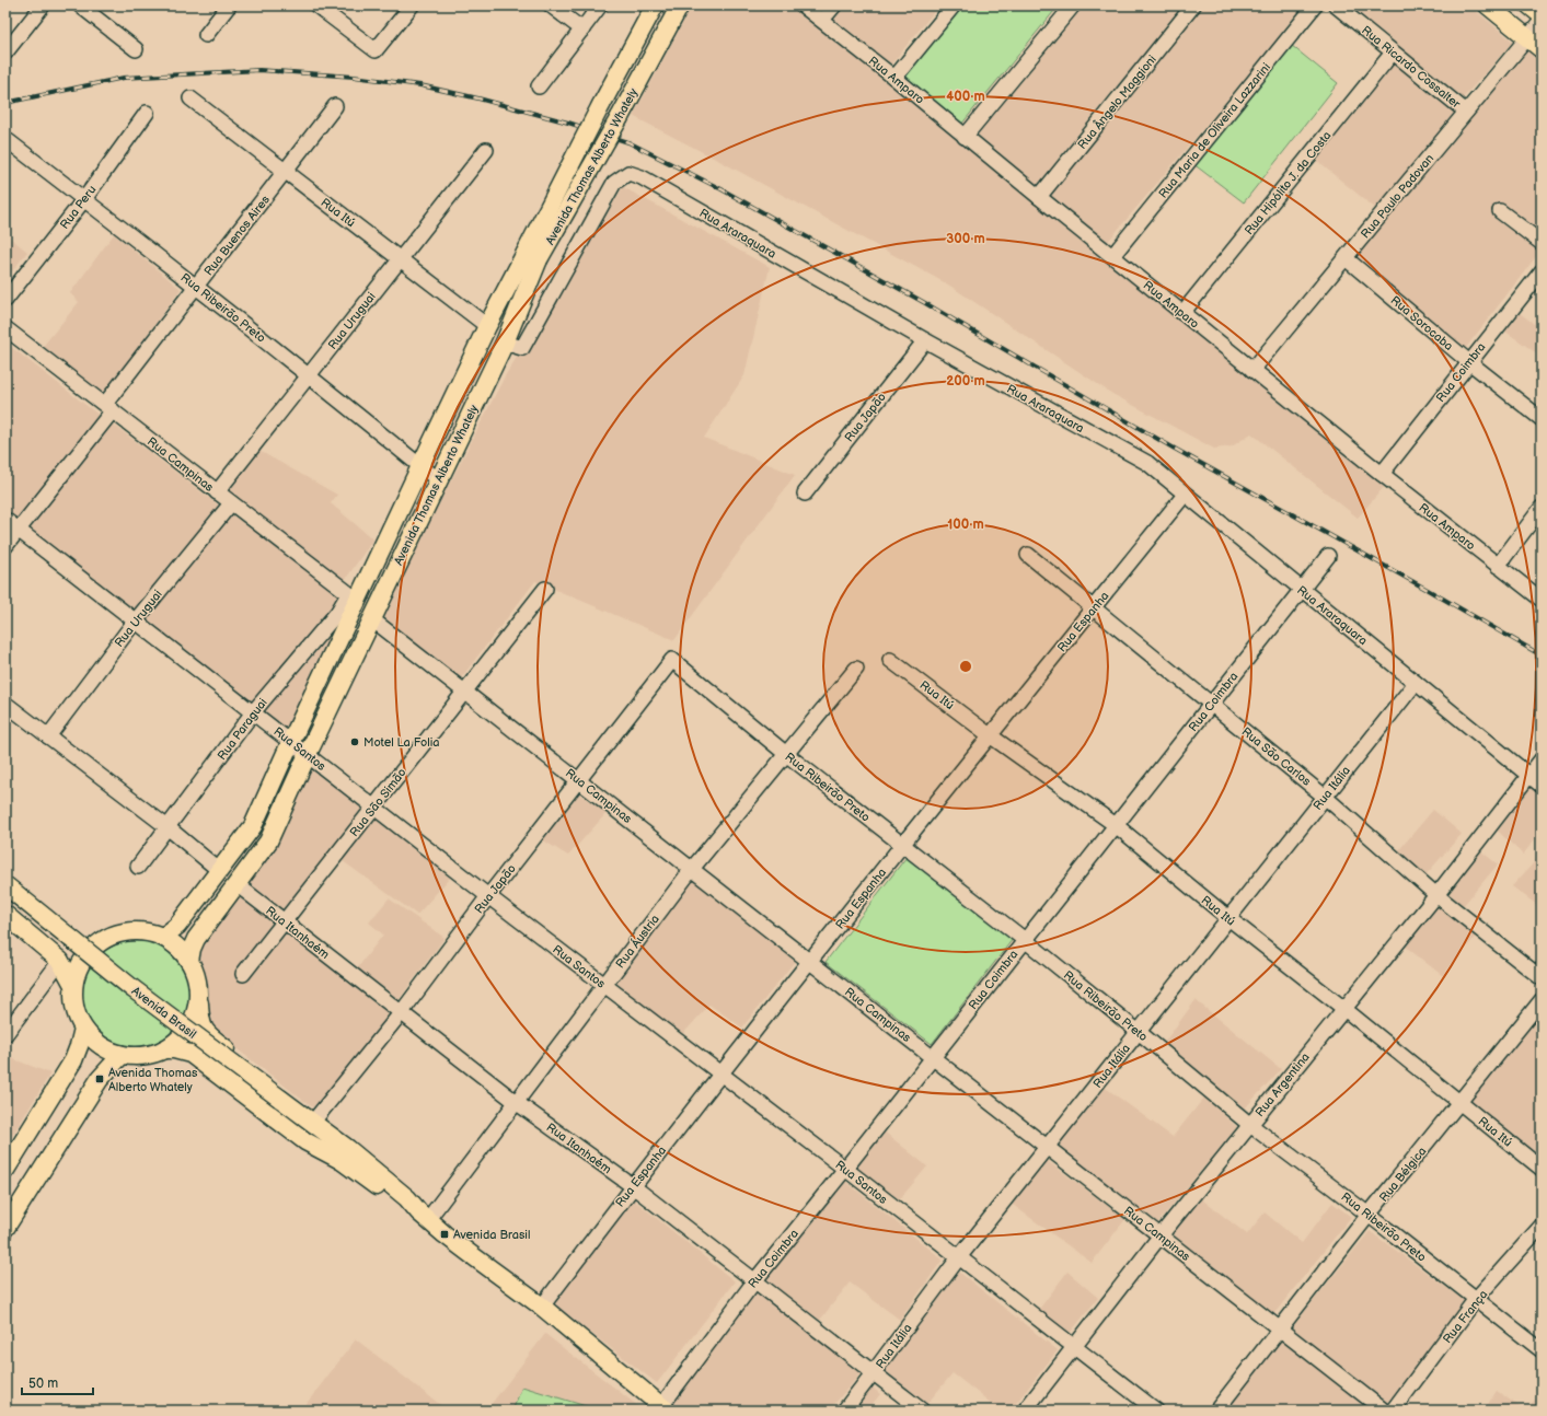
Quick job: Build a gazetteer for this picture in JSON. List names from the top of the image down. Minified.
{"streets":{"main road":["Avenida Thomas Alberto Whately","Avenida Brasil"],"street":["Rua Ricardo Cossalter","Rua Amparo","Rua Ângelo Maggioni","Rua Maria de Oliveira Lazzarini","Rua Hipólito J. da Costa","Rua Paulo Padovan","Rua Peru","Rua Itú","Rua Araraquara","Rua Buenos Aires","Rua Ribeirão Preto","Rua Uruguai","Rua Sorocaba","Rua Coimbra","Rua Japão","Rua Campinas","Rua Espanha","Rua Paraguai","Rua Santos","Rua São Carlos","Rua Itália","Rua São Simão","Rua Itanhaém","Rua Áustria","Rua Argentina","Rua Bélgica","Rua França"]},"crossings":[["Rua Ricardo Cossalter","Rua Hipólito J. da Costa"],["Rua Ricardo Cossalter","Rua Paulo Padovan"],["Rua Amparo","Rua Ângelo Maggioni"],["Rua Amparo","Rua Maria de Oliveira Lazzarini"],["Rua Amparo","Rua Hipólito J. da Costa"],["Rua Amparo","Rua Paulo Padovan"],["Rua Amparo","Rua Coimbra"],["Avenida Thomas Alberto Whately","Rua Itú"],["Avenida Thomas Alberto Whately","Rua Araraquara"],["Avenida Thomas Alberto Whately","Rua Ribeirão Preto"],["Avenida Thomas Alberto Whately","Rua Campinas"],["Avenida Thomas Alberto Whately","Rua Paraguai"],["Avenida Thomas Alberto Whately","Rua Santos"],["Avenida Thomas Alberto Whately","Rua Itanhaém"],["Avenida Thomas Alberto Whately","Avenida Brasil"],["Rua Paulo Padovan","Rua Sorocaba"],["Rua Peru","Rua Ribeirão Preto"],["Rua Itú","Rua Buenos Aires"],["Rua Itú","Rua Uruguai"],["Rua Itú","Rua Coimbra"],["Rua Itú","Rua Espanha"],["Rua Itú","Rua Itália"],["Rua Itú","Rua Argentina"],["Rua Itú","Rua Bélgica"],["Rua Araraquara","Rua Coimbra"],["Rua Araraquara","Rua Japão"],["Rua Araraquara","Rua Espanha"],["Rua Araraquara","Rua Itália"],["Rua Araraquara","Rua Argentina"],["Rua Buenos Aires","Rua Ribeirão Preto"],["Rua Buenos Aires","Rua Campinas"],["Rua Buenos Aires","Rua Santos"],["Rua Ribeirão Preto","Rua Uruguai"],["Rua Ribeirão Preto","Rua Coimbra"],["Rua Ribeirão Preto","Rua Japão"],["Rua Ribeirão Preto","Rua Espanha"],["Rua Ribeirão Preto","Rua Itália"],["Rua Ribeirão Preto","Rua Áustria"],["Rua Ribeirão Preto","Rua Argentina"],["Rua Ribeirão Preto","Rua Bélgica"],["Rua Ribeirão Preto","Rua França"],["Rua Uruguai","Rua Campinas"],["Rua Uruguai","Rua Santos"],["Rua Sorocaba","Rua Coimbra"],["Rua Coimbra","Rua Campinas"],["Rua Coimbra","Rua Santos"],["Rua Coimbra","Rua São Carlos"],["Rua Coimbra","Rua Itanhaém"],["Rua Coimbra","Avenida Brasil"],["Rua Japão","Rua Campinas"],["Rua Japão","Rua Santos"],["Rua Japão","Rua Itanhaém"],["Rua Japão","Avenida Brasil"],["Rua Campinas","Rua Espanha"],["Rua Campinas","Rua Paraguai"],["Rua Campinas","Rua Itália"],["Rua Campinas","Rua São Simão"],["Rua Campinas","Rua Áustria"],["Rua Campinas","Rua Argentina"],["Rua Campinas","Rua Bélgica"],["Rua Espanha","Rua Santos"],["Rua Espanha","Rua São Carlos"],["Rua Espanha","Rua Itanhaém"],["Rua Espanha","Avenida Brasil"],["Rua Paraguai","Rua Santos"],["Rua Santos","Rua Itália"],["Rua Santos","Rua São Simão"],["Rua Santos","Rua Áustria"],["Rua Santos","Rua Argentina"],["Rua São Carlos","Rua Itália"],["Rua São Carlos","Rua Argentina"],["Rua Itália","Rua Itanhaém"],["Rua São Simão","Rua Itanhaém"],["Rua Itanhaém","Rua Áustria"],["Rua Áustria","Avenida Brasil"]],"places":{"other":["Motel La Folia"],"transit":["Avenida Thomas Alberto Whately","Avenida Brasil"]},"scale_bar":"50 m","rings":["400 m","300 m","200 m","100 m"]}
